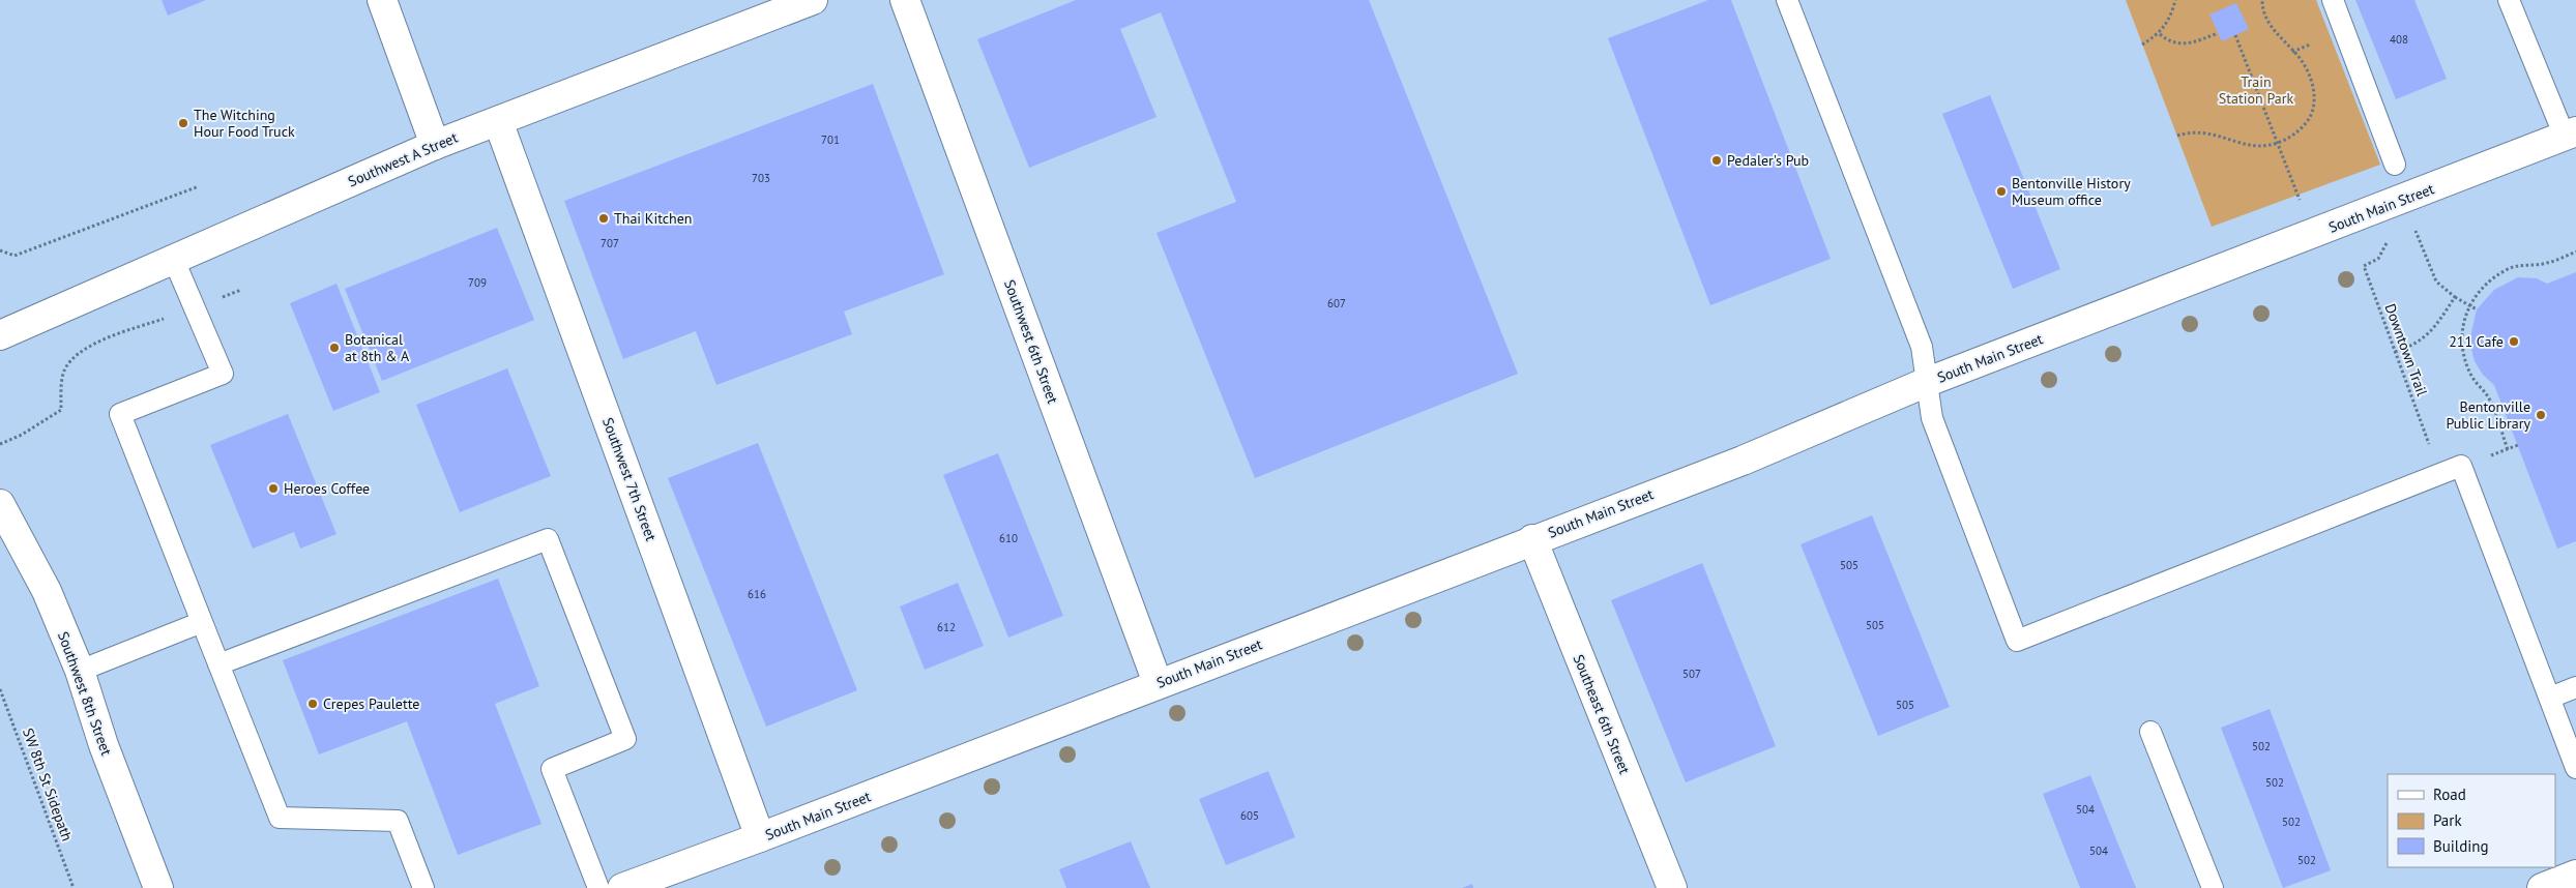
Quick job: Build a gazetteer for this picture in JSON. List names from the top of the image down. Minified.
{"streets":{"street":["Southwest A Street","South Main Street","Southwest 6th Street","Southwest 7th Street","Southwest 8th Street","Southeast 6th Street"],"path":["Downtown Trail","SW 8th St Sidepath"]},"crossings":[["Southwest A Street","Southwest 7th Street"],["South Main Street","Southwest 6th Street"],["South Main Street","Southwest 7th Street"],["South Main Street","Southeast 6th Street"]],"parks":["Train Station Park"],"places":["The Witching Hour Food Truck","Pedaler's Pub","Bentonville History Museum office","Thai Kitchen","211 Cafe","Botanical at 8th & A","Bentonville Public Library","Heroes Coffee","Crepes Paulette"],"house_numbers":["408","701","703","707","709","607","610","505","616","505","612","507","505","502","502","504","605","502","504","502"],"legend":["Road","Park","Building"]}
